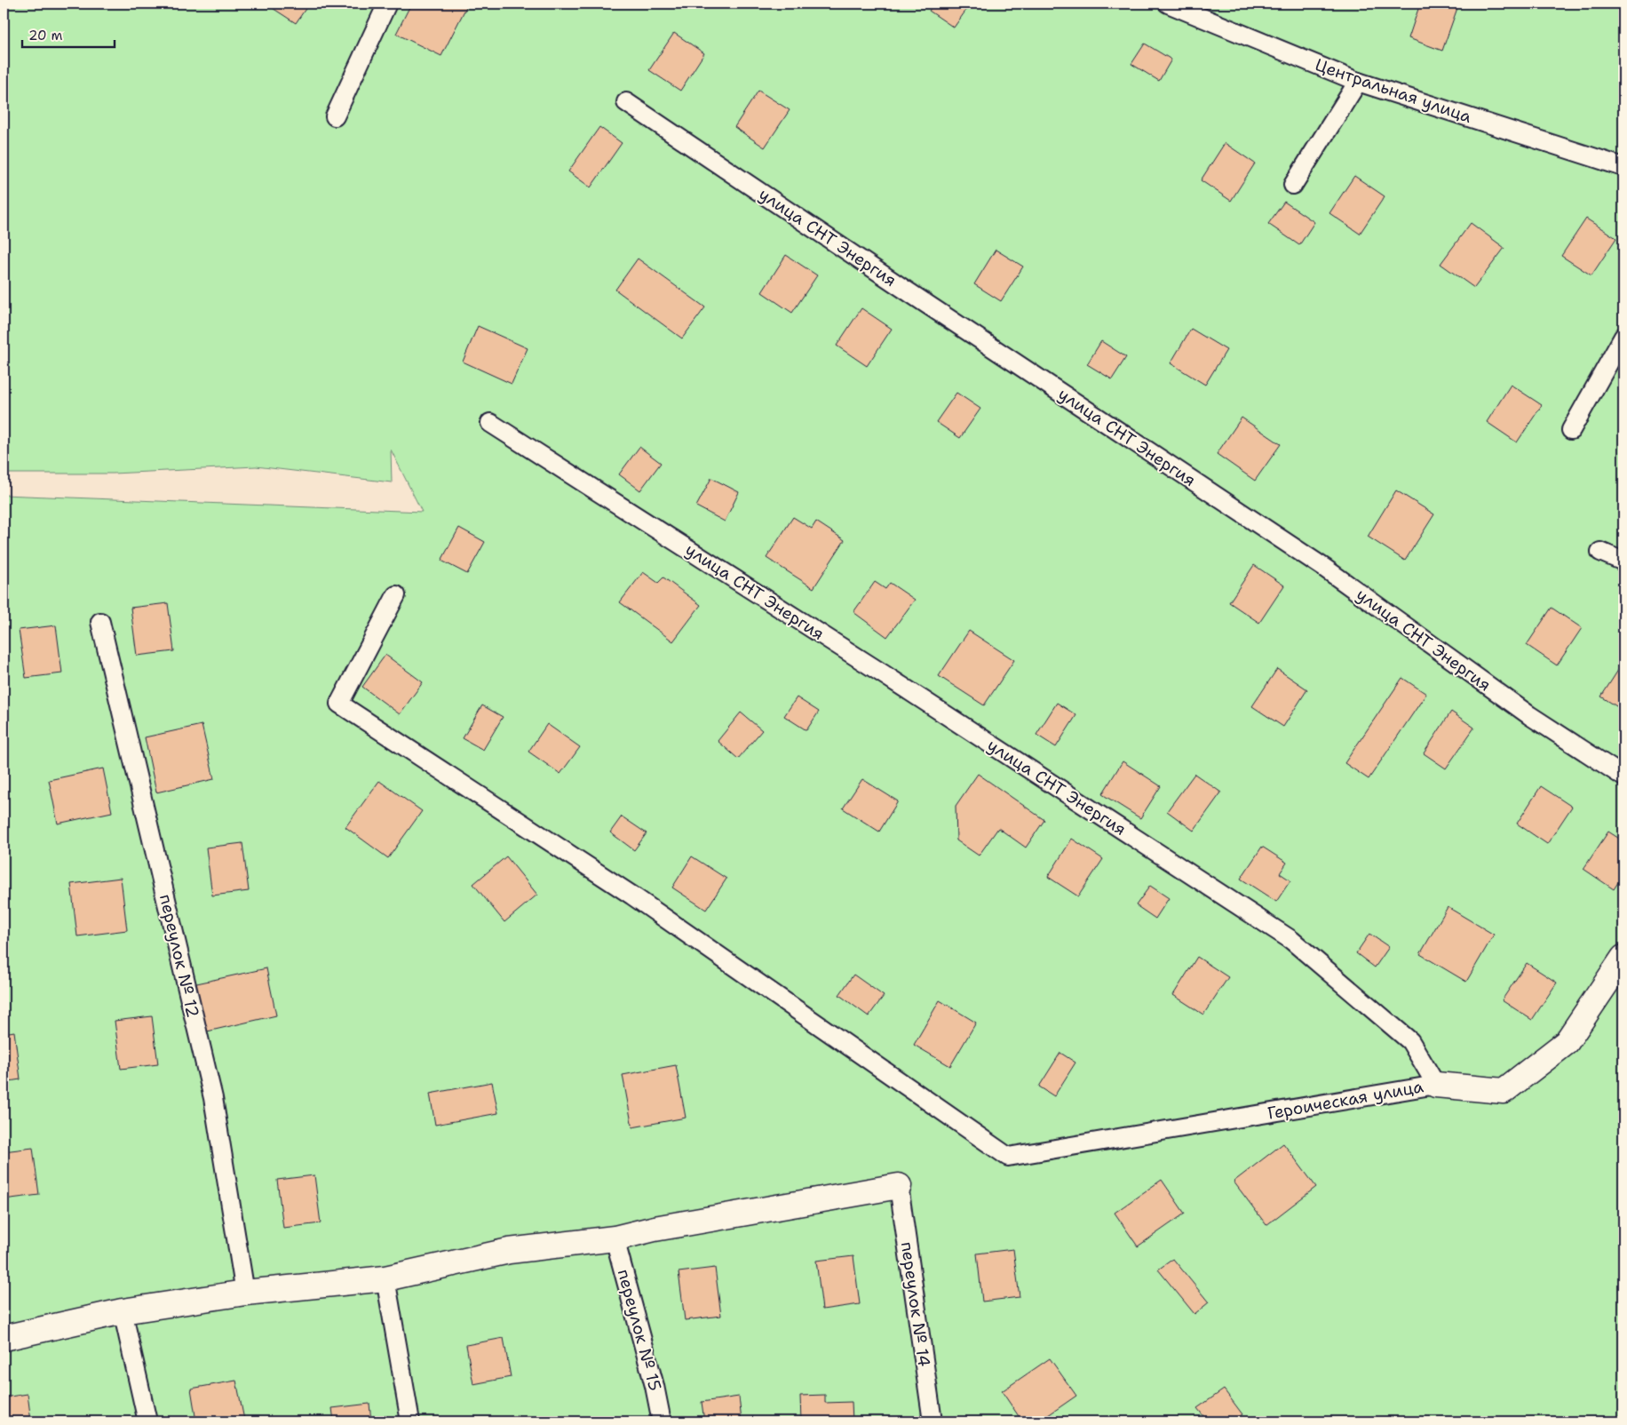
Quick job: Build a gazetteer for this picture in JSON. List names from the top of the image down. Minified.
{"streets":{"street":["Героическая улица"],"lane":["Центральная улица","улица СНТ Энергия","переулок № 12","переулок № 14","переулок № 15"]},"crossings":[["улица СНТ Энергия","Героическая улица"]],"scale_bar":"20 m"}
